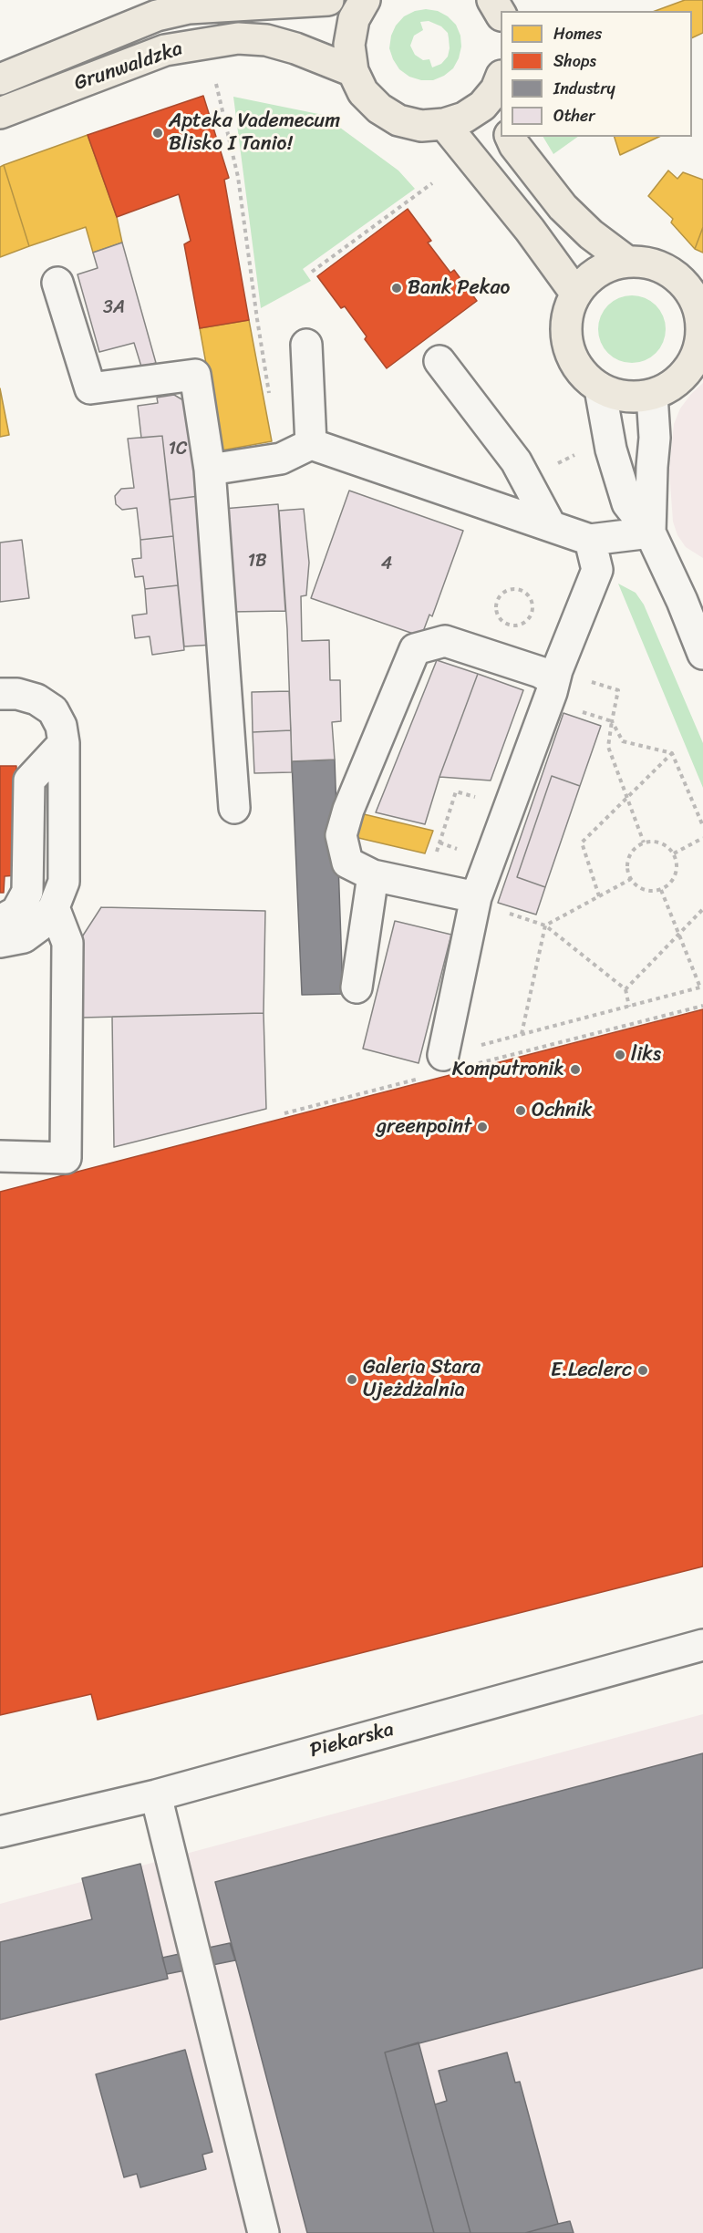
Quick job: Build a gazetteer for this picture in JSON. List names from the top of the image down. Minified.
{"streets":{"main road":["Grunwaldzka"],"street":["Piekarska"]},"places":["Apteka Vademecum Blisko I Tanio!","Bank Pekao","liks","Komputronik","Ochnik","greenpoint","E.Leclerc","Galeria Stara Ujeżdżalnia"],"house_numbers":["3A","1C","1B","4"],"legend":["Homes","Shops","Industry","Other"]}
